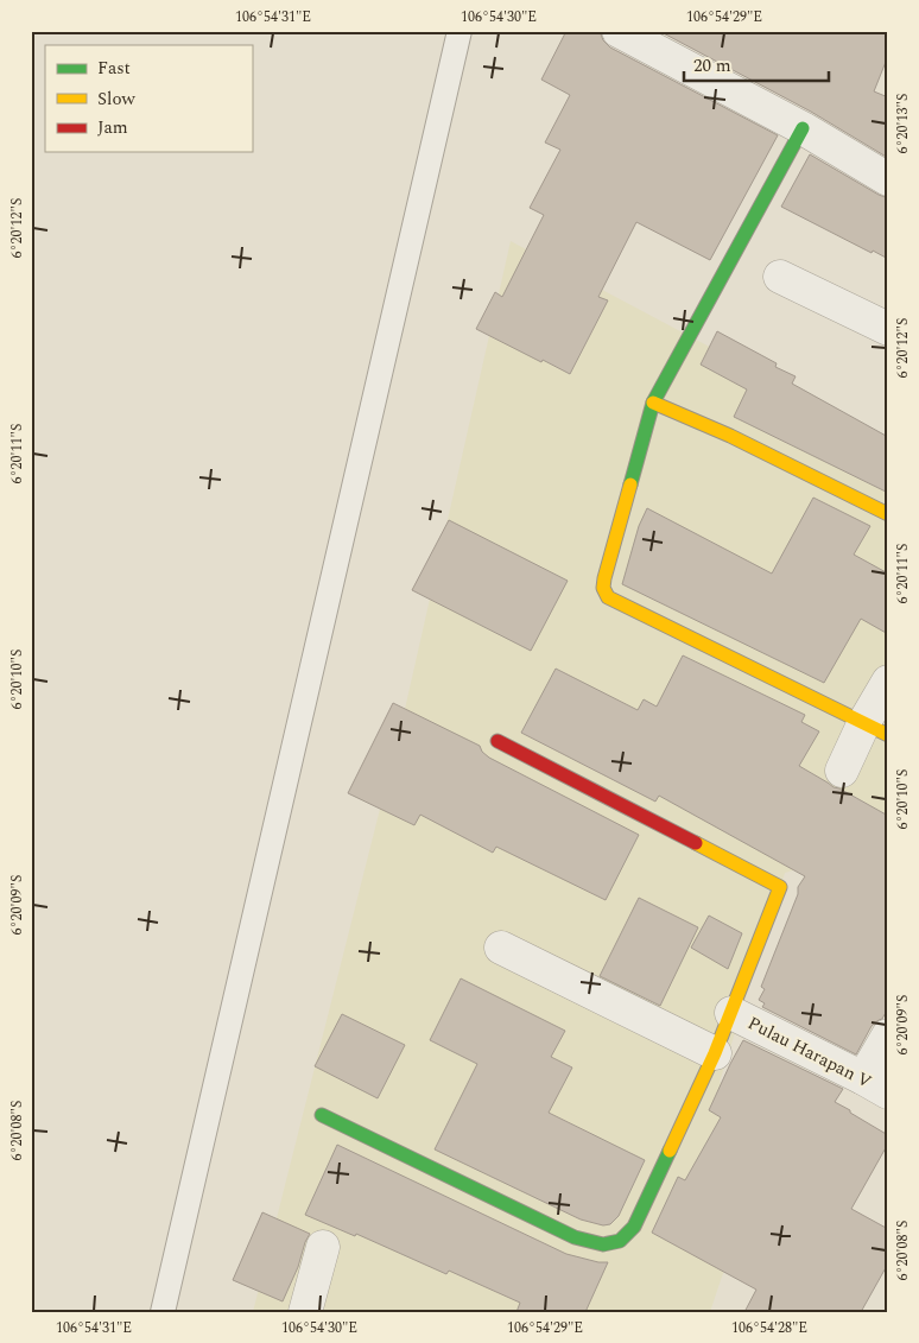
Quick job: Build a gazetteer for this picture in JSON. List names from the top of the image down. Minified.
{"streets":{"street":["Pulau Harapan V"]},"legend":["Fast","Slow","Jam"],"scale_bar":"20 m","coordinates":["106°54'31\"E","106°54'30\"E","106°54'29\"E","6°20'13\"S","6°20'12\"S","6°20'11\"S","6°20'10\"S","6°20'09\"S","6°20'08\"S","106°54'28\"E"]}
